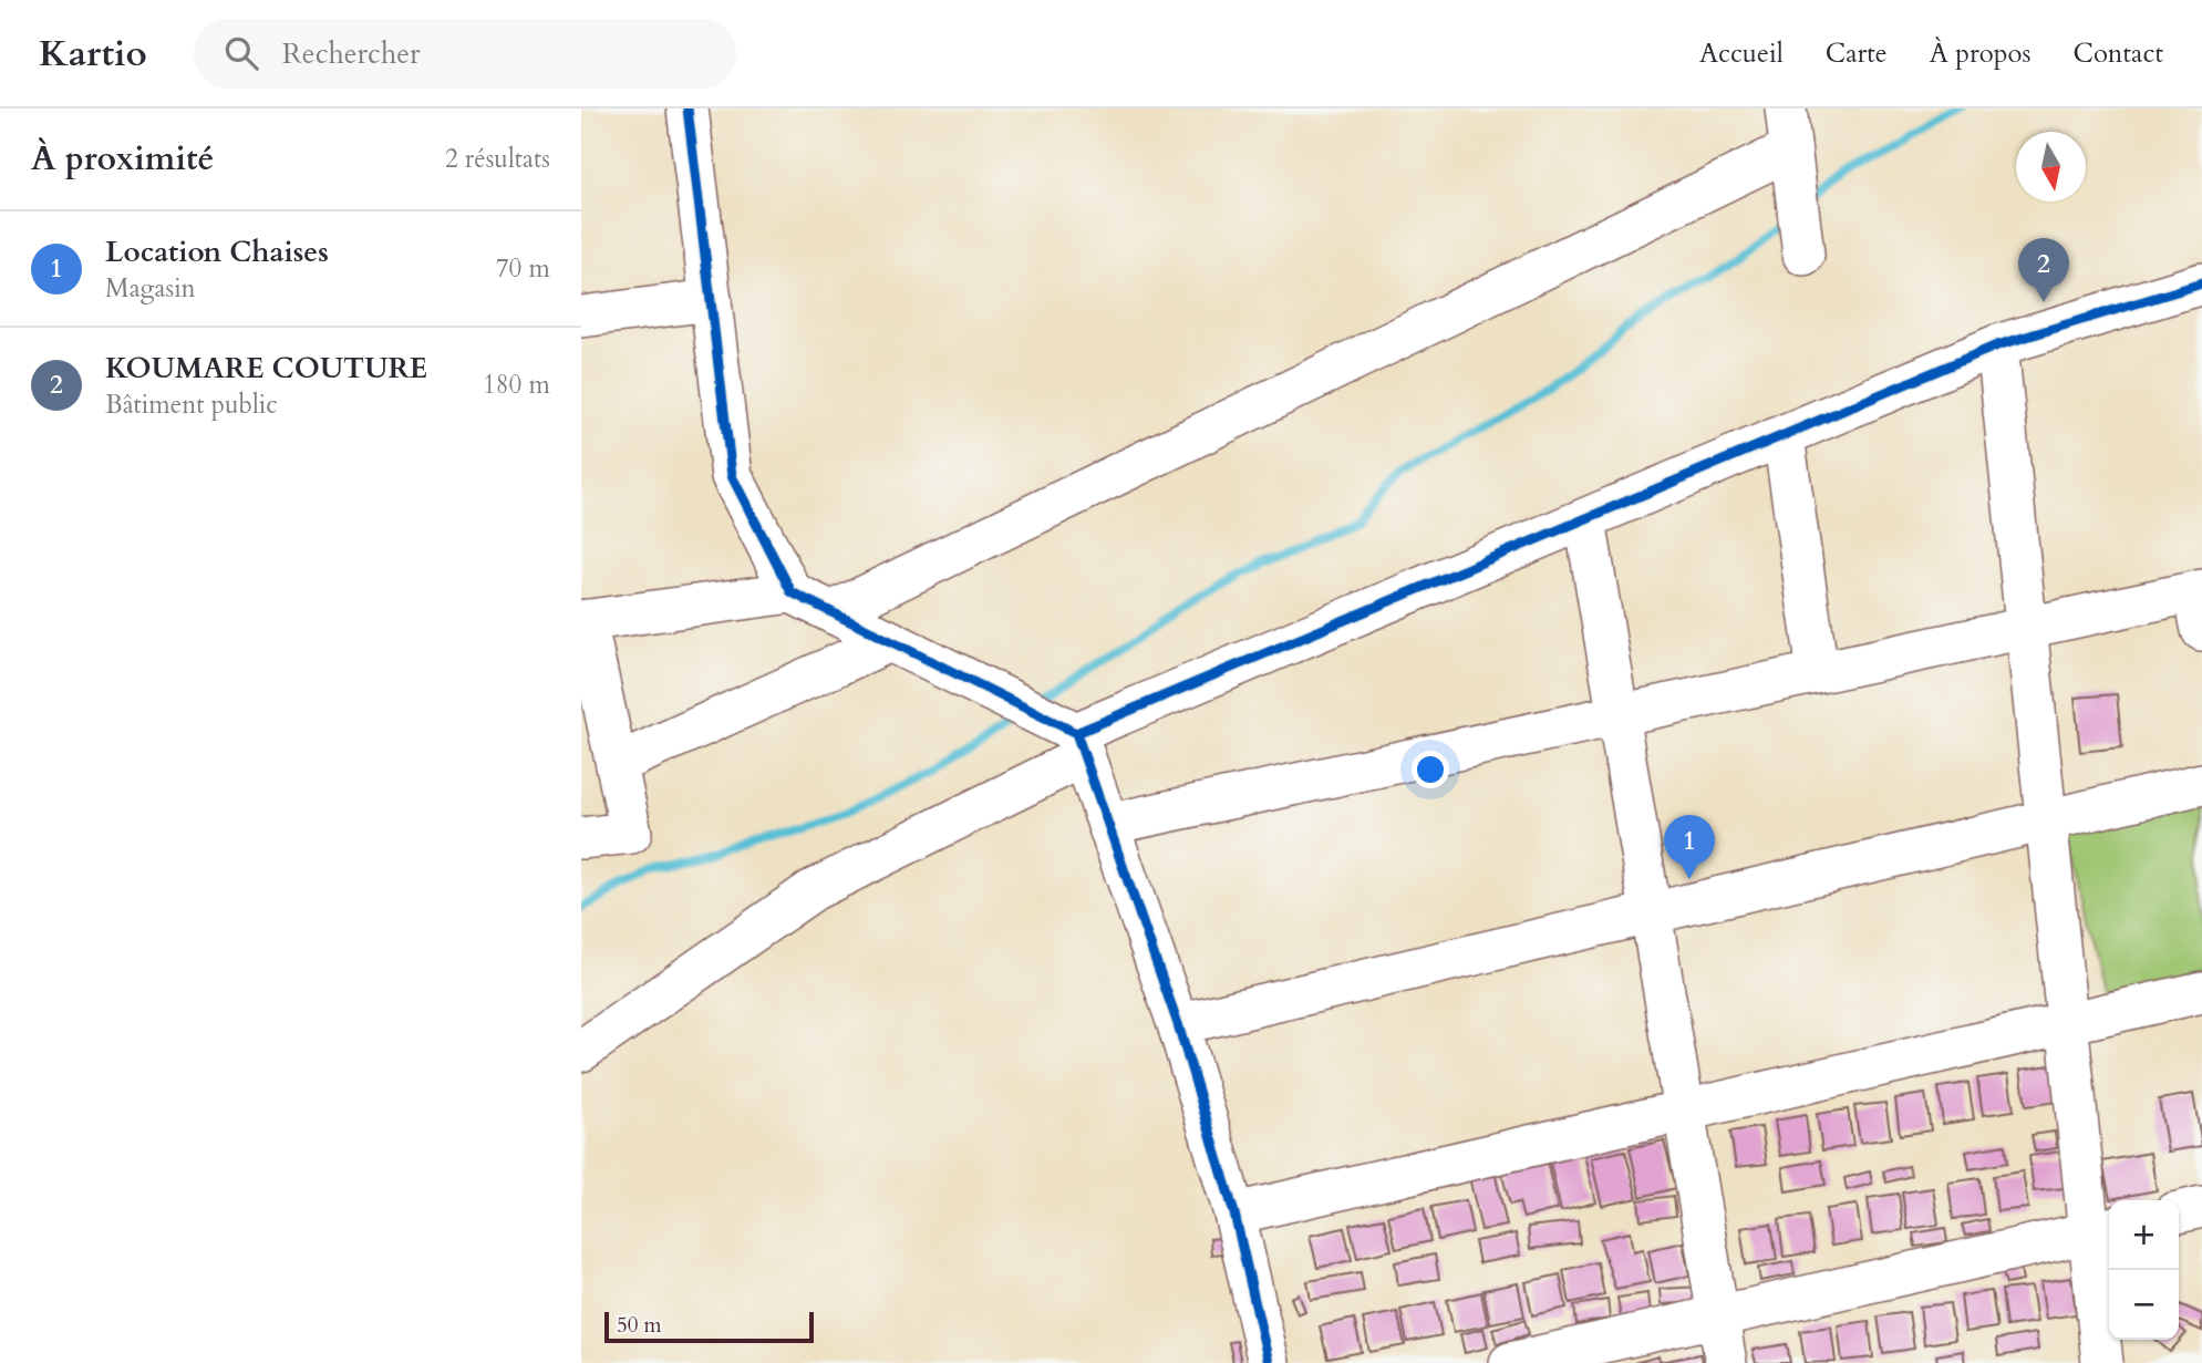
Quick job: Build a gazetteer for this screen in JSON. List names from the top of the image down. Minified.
{"scale_bar":"50 m","north":"bottom","page":{"header":"Kartio","search":"Rechercher","nav":["Accueil","Carte","À propos","Contact"],"heading":["À proximité","2 résultats"],"list":[{"mark":"1","name":"Location Chaises","note":"Magasin","value":"70 m"},{"mark":"2","name":"KOUMARE COUTURE","note":"Bâtiment public","value":"180 m"}],"pins":["2","1"],"map_buttons":["+","−"],"scale":"50 m"}}
